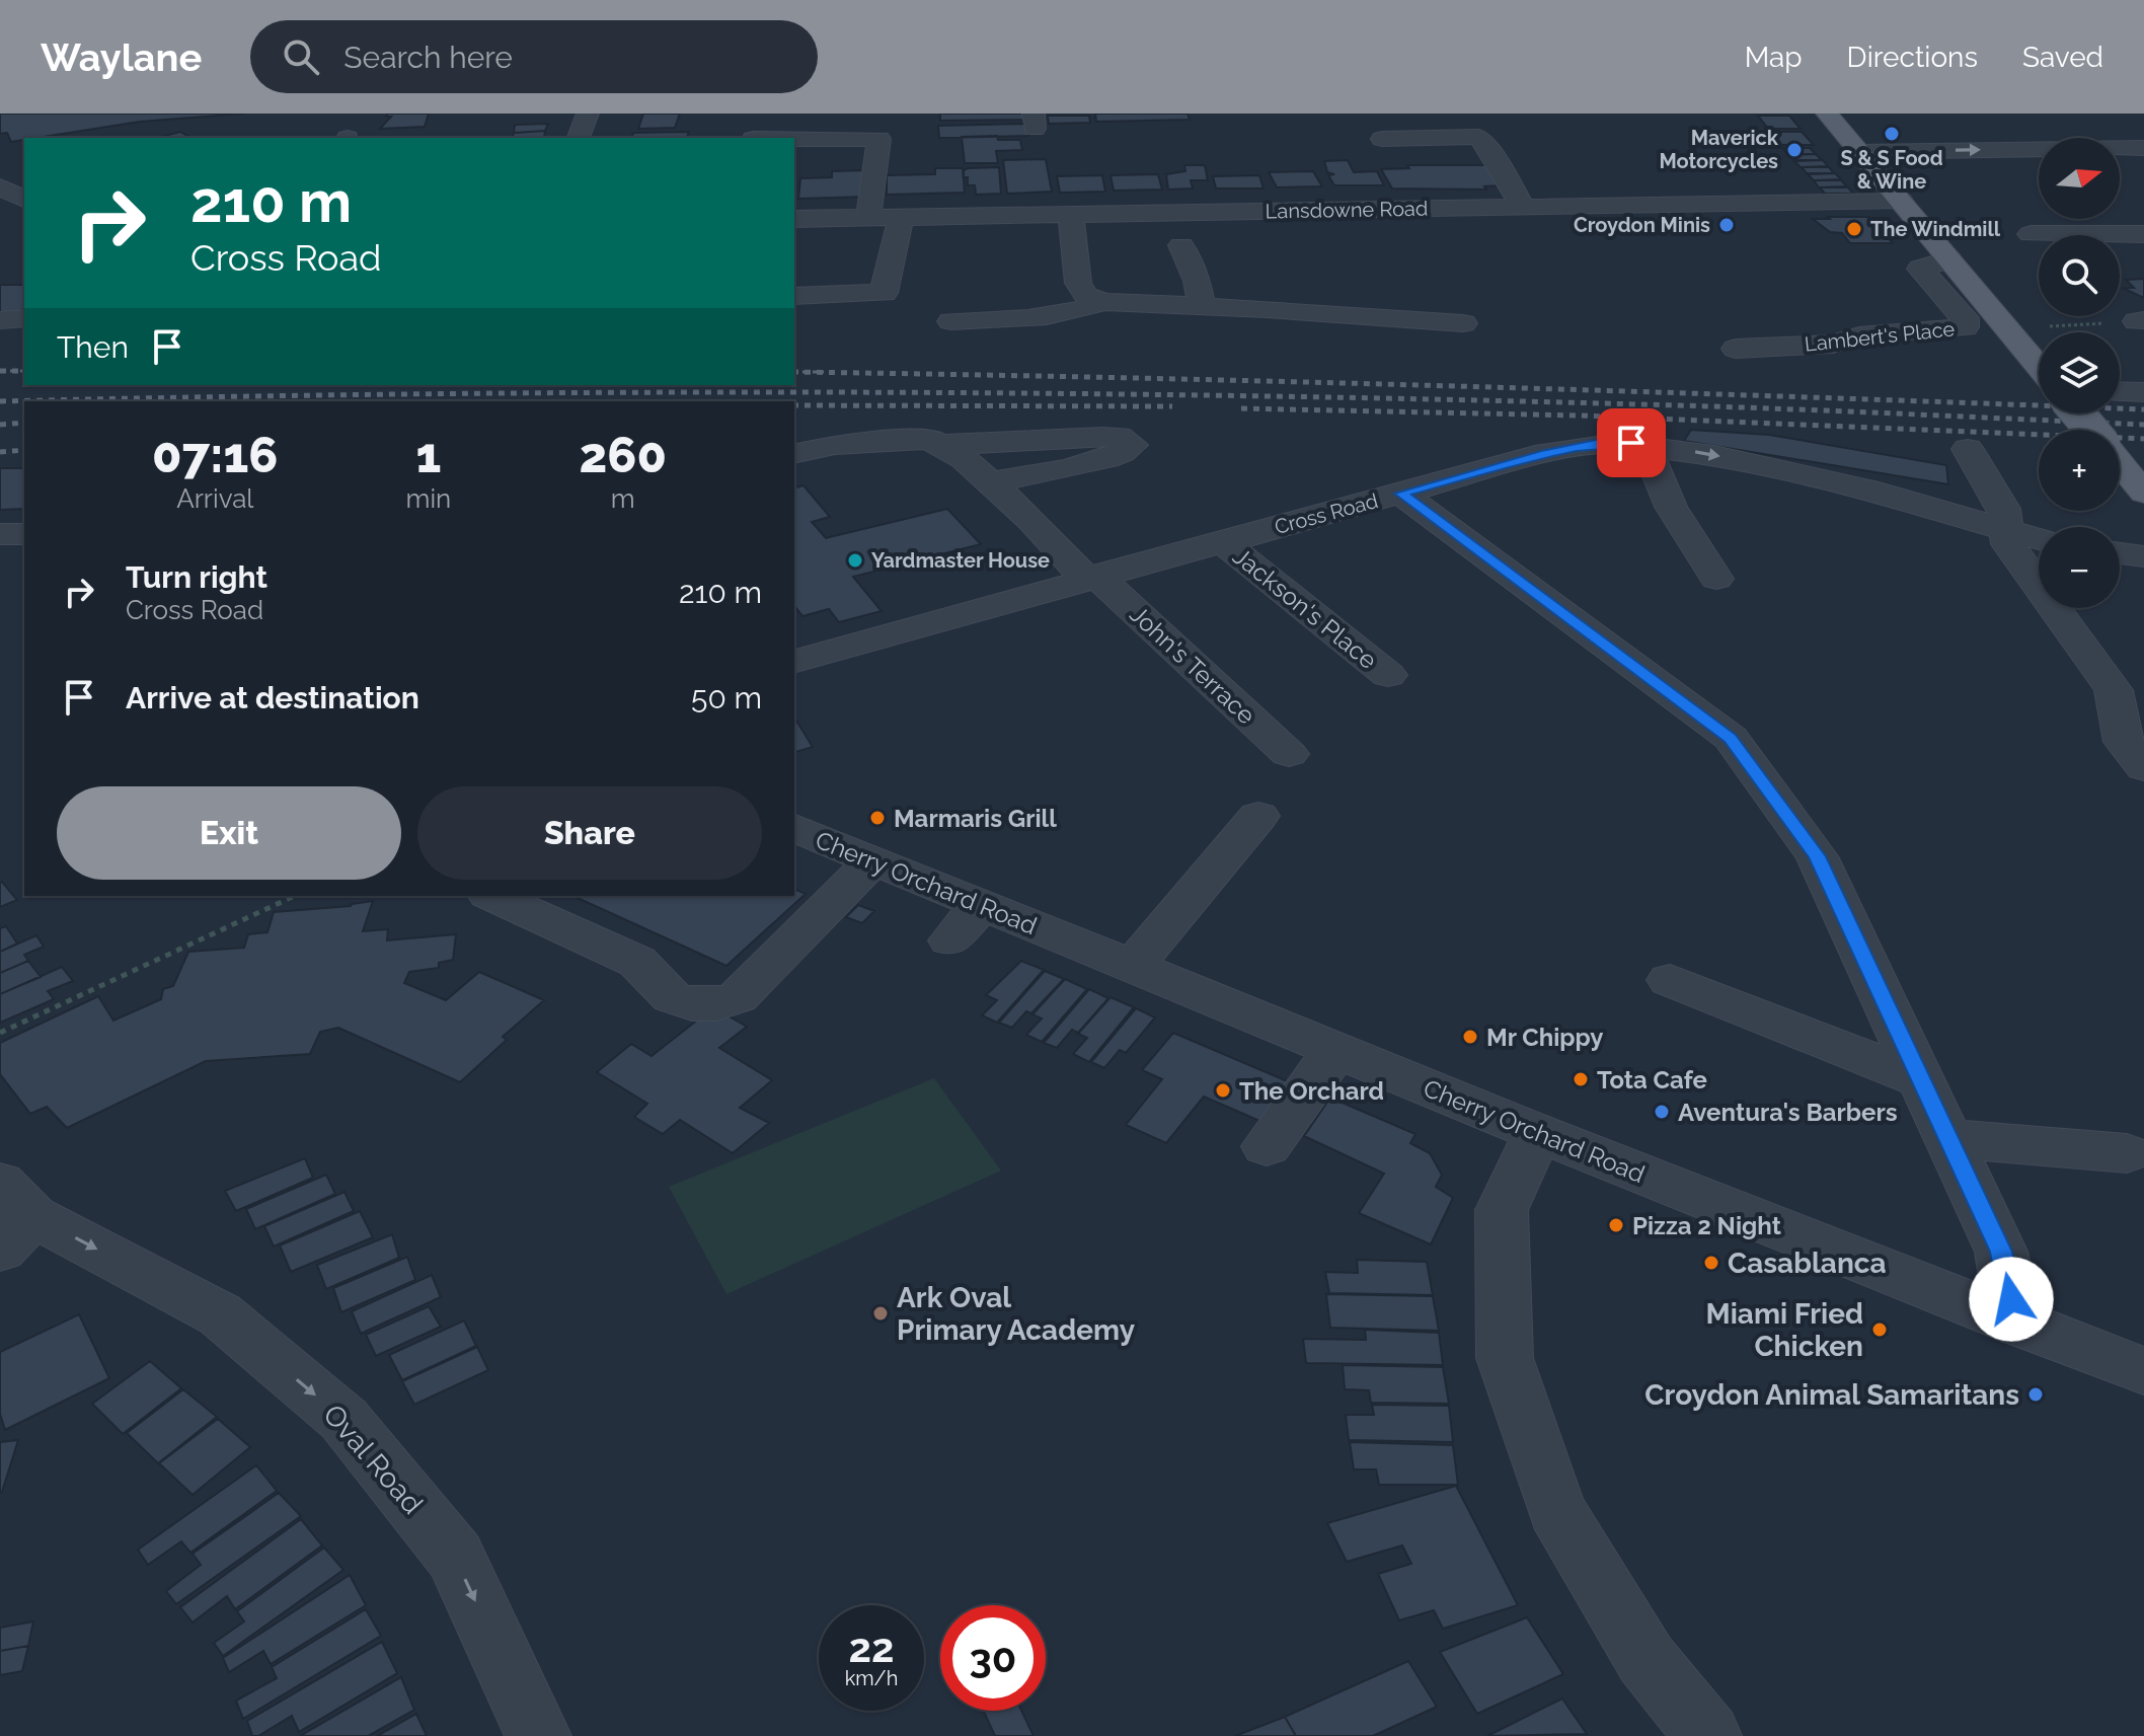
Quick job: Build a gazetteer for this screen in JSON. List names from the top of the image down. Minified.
{"streets":{"street":["Lansdowne Road","Lambert's Place","Cross Road","Jackson's Place","John's Terrace","Cherry Orchard Road","Oval Road"]},"crossings":[["Cross Road","Jackson's Place"],["Cross Road","John's Terrace"]],"one_way":["Oval Road"],"places":["S & S Food & Wine","Maverick Motorcycles","Croydon Minis","The Windmill","Yardmaster House","Marmaris Grill","Mr Chippy","Tota Cafe","The Orchard","Aventura's Barbers","Pizza 2 Night","Casablanca","Ark Oval Primary Academy","Miami Fried Chicken","Croydon Animal Samaritans"],"north":"right","page":{"header":"Waylane","search":"Search here","nav":["Map","Directions","Saved"],"map_buttons":["+","−"],"turn":["210 m","Cross Road"],"then":"Then","eta":["07:16","Arrival","1","min","260","m"],"list":[{"name":"Turn right","note":"Cross Road","value":"210 m"},{"name":"Arrive at destination","value":"50 m"}],"buttons":["Exit","Share"],"speed":"22 km/h","limit":"30"}}
